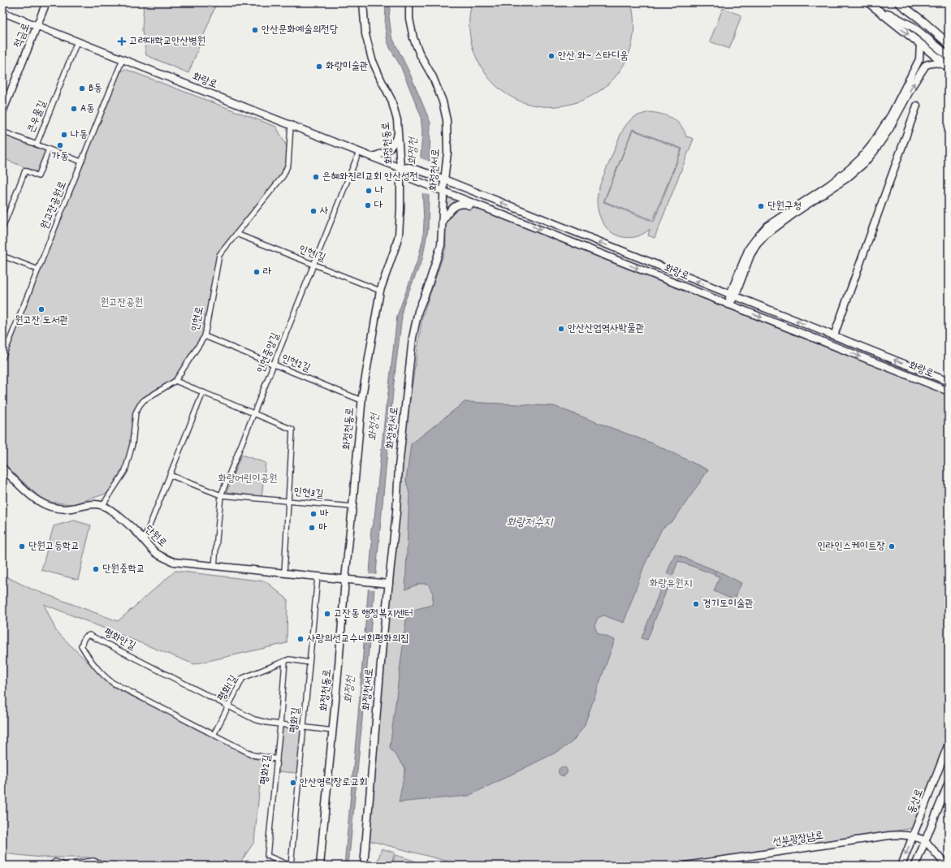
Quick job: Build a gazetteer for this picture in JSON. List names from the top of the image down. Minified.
{"streets":{"street":["적금로","화랑로","큰우물길","화정천동로","화정천서로","원고잔공원로","인현1길","인현로","인현중앙길","인현2길","인현3길","단원로","평화안길","평화1길","평화길","평화2길","동산로","선부광장남로"]},"crossings":[["적금로","화랑로"],["화랑로","큰우물길"],["화랑로","화정천동로"],["화랑로","화정천서로"],["화랑로","원고잔공원로"],["화랑로","인현로"],["화랑로","인현중앙길"],["큰우물길","원고잔공원로"],["화정천동로","인현1길"],["화정천동로","인현2길"],["화정천동로","인현3길"],["화정천동로","단원로"],["화정천동로","평화안길"],["화정천서로","단원로"],["인현1길","인현로"],["인현1길","인현중앙길"],["인현로","인현2길"],["인현로","단원로"],["인현중앙길","인현2길"],["인현중앙길","인현3길"],["인현중앙길","단원로"],["단원로","평화길"],["평화안길","평화1길"],["평화안길","평화길"],["평화안길","평화2길"],["평화1길","평화길"],["평화1길","평화2길"],["평화길","평화2길"],["동산로","선부광장남로"]],"water":["화정천","화랑저수지"],"parks":["원고잔공원","화랑어린이공원","화랑유원지"],"places":{"other":["안산문화예술의전당","안산 와~ 스타디움","화랑미술관","B동","A동","나동","가동","은혜와진리교회 안산성전","나","다","단원구청","사","라","원고잔 도서관","안산산업역사박물관","바","마","단원고등학교","인라인스케이트장","단원중학교","경기도미술관","고잔동 행정복지센터","사랑의선교수녀회평화의집","안산영락장로교회"],"health":["고려대학교안산병원"]}}
